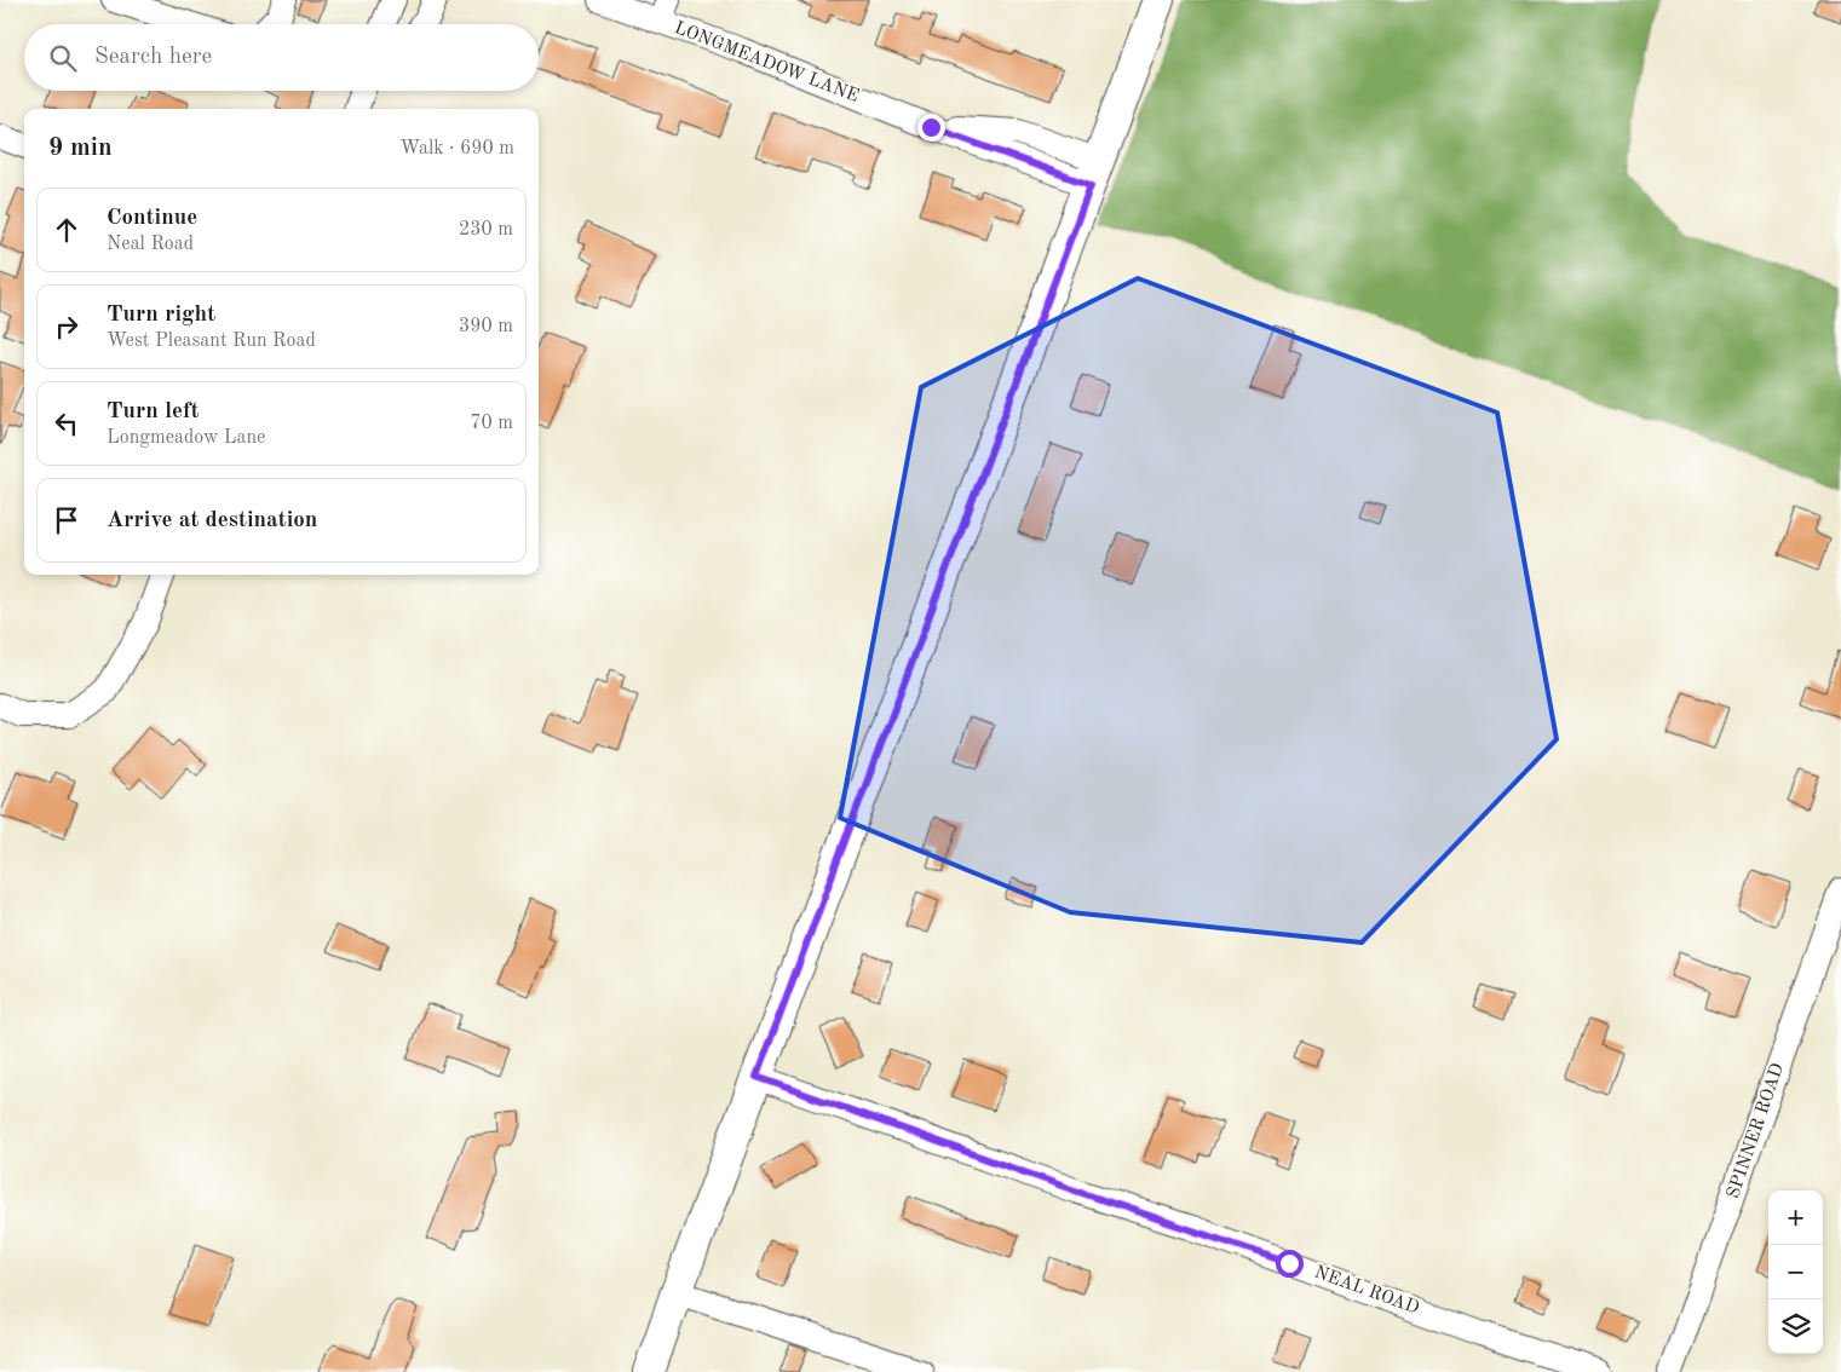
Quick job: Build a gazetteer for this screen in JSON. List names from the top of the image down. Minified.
{"streets":{"street":["LONGMEADOW LANE","SPINNER ROAD","NEAL ROAD"]},"page":{"search":"Search here","heading":["9 min","Walk · 690 m"],"list":[["Continue","Neal Road","230 m"],["Turn right","West Pleasant Run Road","390 m"],["Turn left","Longmeadow Lane","70 m"],"Arrive at destination"],"map_buttons":["+","−"]}}
